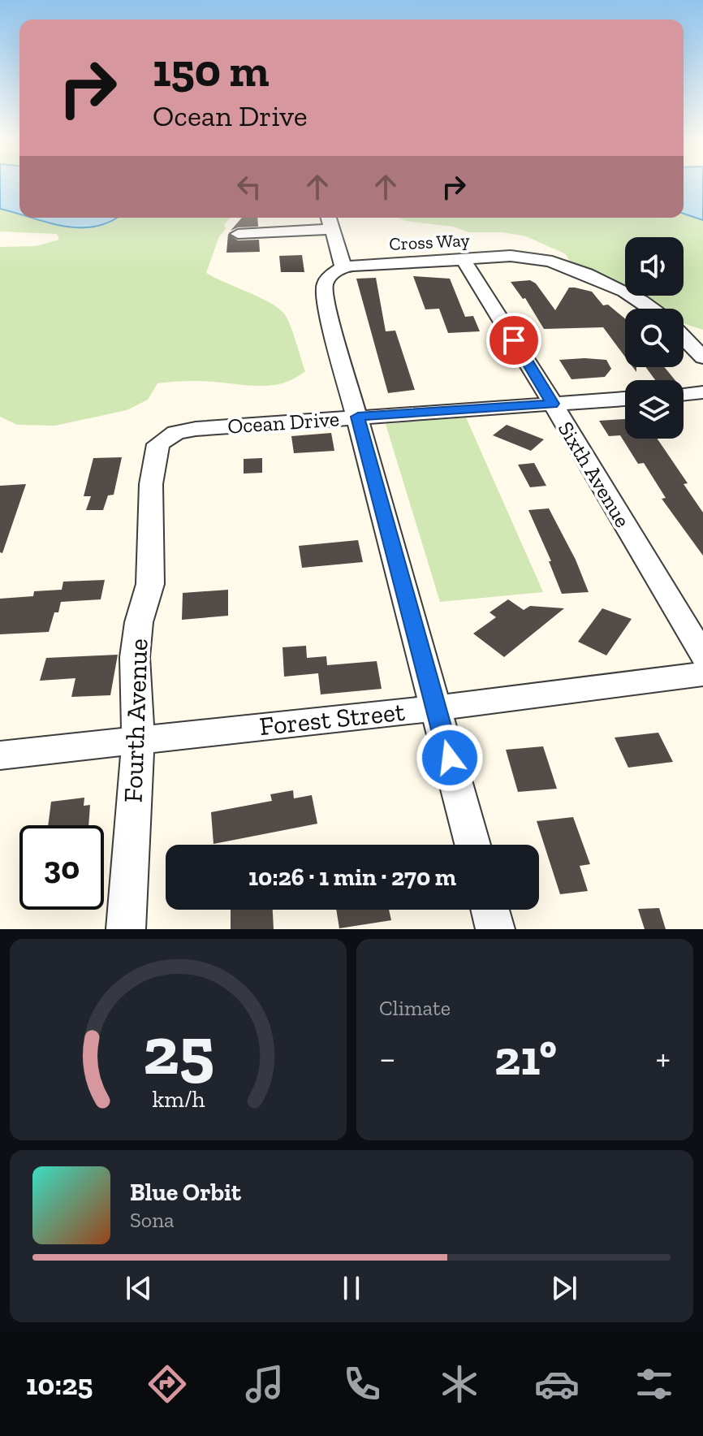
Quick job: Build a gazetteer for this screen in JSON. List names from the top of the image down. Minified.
{"streets":{"street":["Cross Way","Ocean Drive","Sixth Avenue","Forest Street","Fourth Avenue"]},"crossings":[["Cross Way","Sixth Avenue"],["Ocean Drive","Sixth Avenue"],["Ocean Drive","Fourth Avenue"],["Forest Street","Fourth Avenue"]],"page":{"turn":["150 m","Ocean Drive"],"limit":"30","trip":"10:26 · 1 min · 270 m","tile":"Climate","heat":["−","21°","+"],"song":["Blue Orbit","Sona"],"tabs":"10:25","gauge":["25","km/h"]}}
